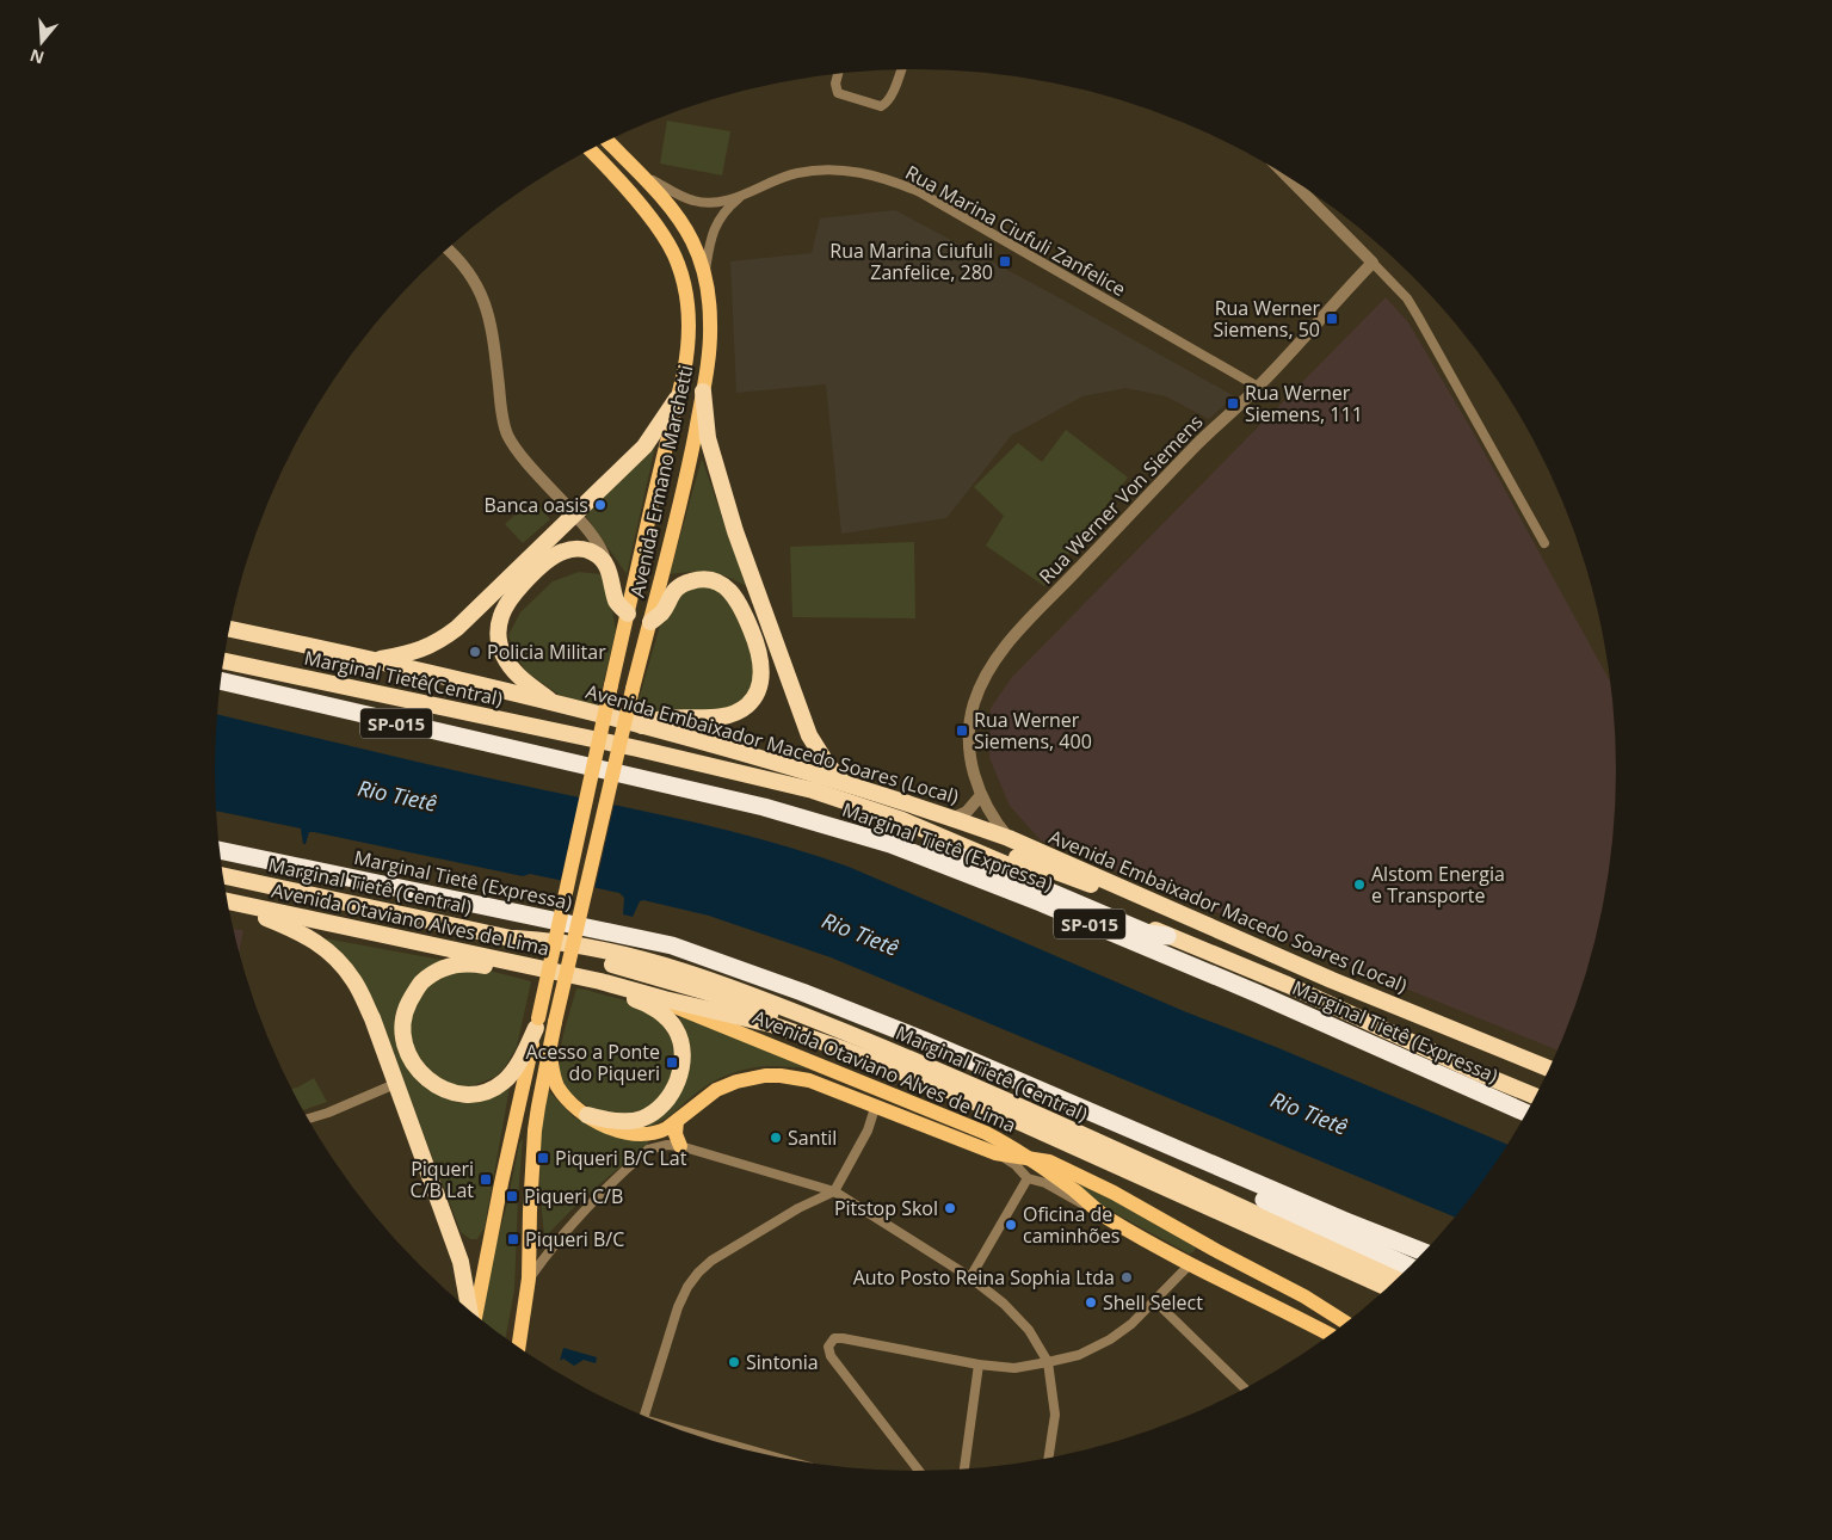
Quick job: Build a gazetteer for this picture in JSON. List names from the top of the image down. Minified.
{"streets":{"highway":["Marginal Tietê(Central)","SP-015","Avenida Embaixador Macedo Soares (Local)","Marginal Tietê (Expressa)","Marginal Tietê (Central)","Avenida Otaviano Alves de Lima"],"main road":["Avenida Ermano Marchetti"],"street":["Rua Marina Ciufuli Zanfelice","Rua Werner Von Siemens"]},"crossings":[["Rua Marina Ciufuli Zanfelice","Avenida Ermano Marchetti"],["Rua Marina Ciufuli Zanfelice","Rua Werner Von Siemens"],["Avenida Ermano Marchetti","Avenida Otaviano Alves de Lima"],["Rua Werner Von Siemens","Avenida Embaixador Macedo Soares (Local)"],["Marginal Tietê (Central)","Avenida Otaviano Alves de Lima"]],"water":["Rio Tietê"],"places":{"transit":["Rua Marina Ciufuli Zanfelice, 280","Rua Werner Siemens, 50","Rua Werner Siemens, 111","Rua Werner Siemens, 400","Acesso a Ponte do Piqueri","Piqueri B/C Lat","Piqueri C/B Lat","Piqueri C/B","Piqueri B/C"],"other":["Banca oasis","Policia Militar","Alstom Energia e Transporte","Santil","Pitstop Skol","Oficina de caminhões","Auto Posto Reina Sophia Ltda","Shell Select","Sintonia"]},"north":"bottom"}
